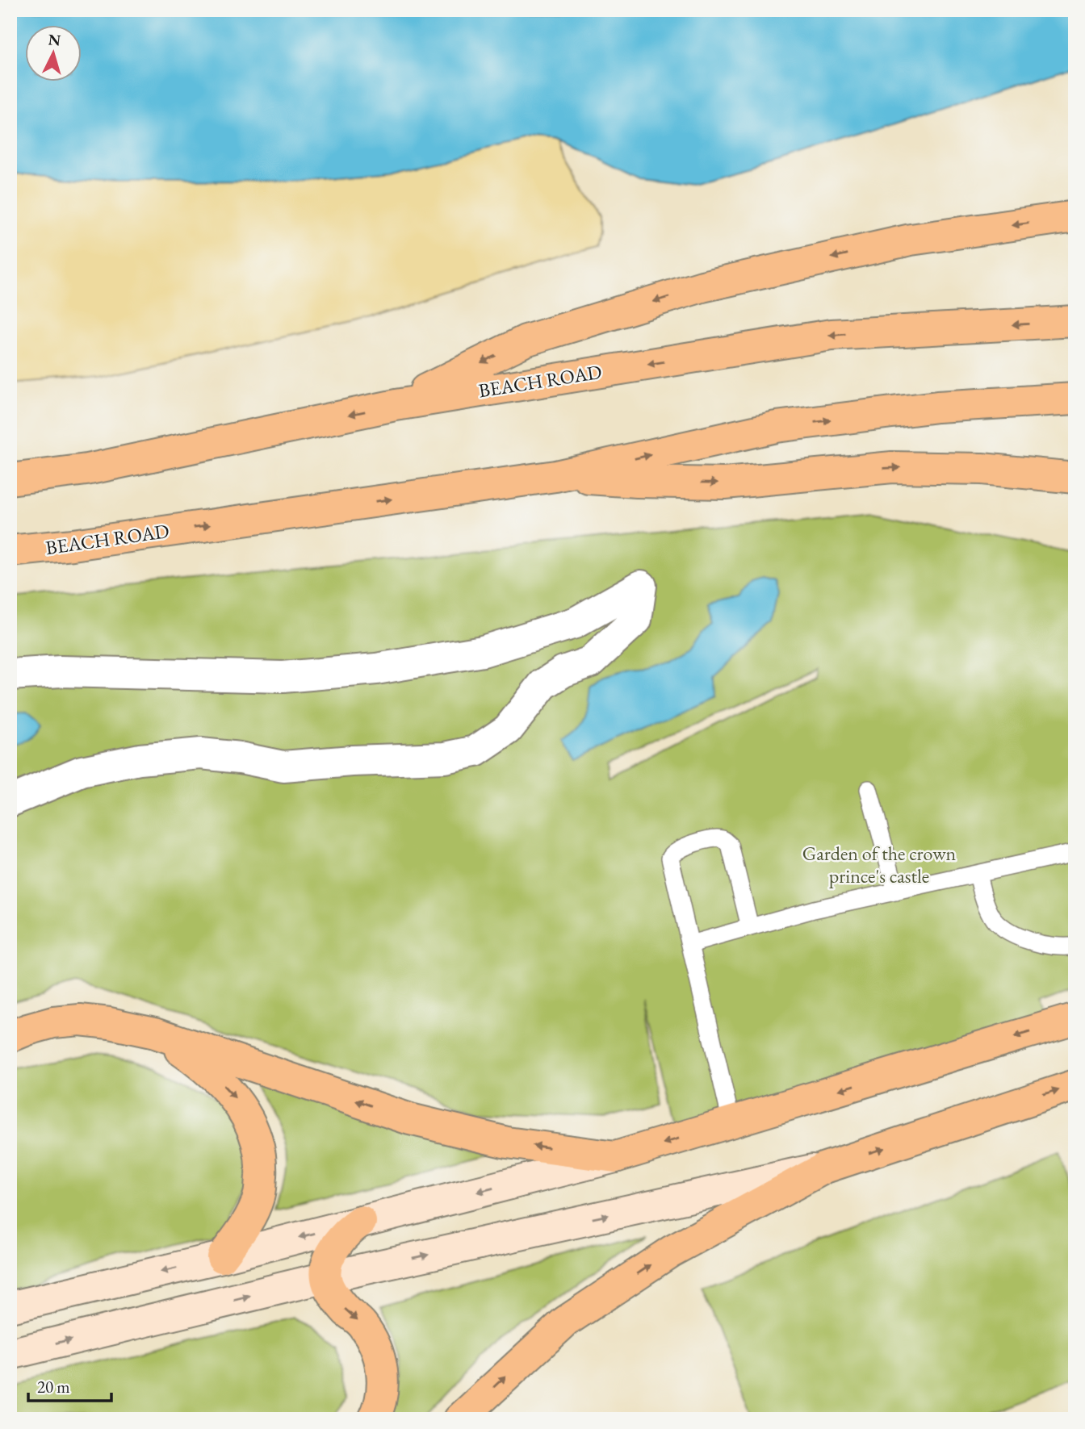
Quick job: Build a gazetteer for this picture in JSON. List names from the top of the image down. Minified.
{"streets":{"main road":["BEACH ROAD"]},"parks":["Garden of the crown prince's castle"],"scale_bar":"20 m","north":"top"}
